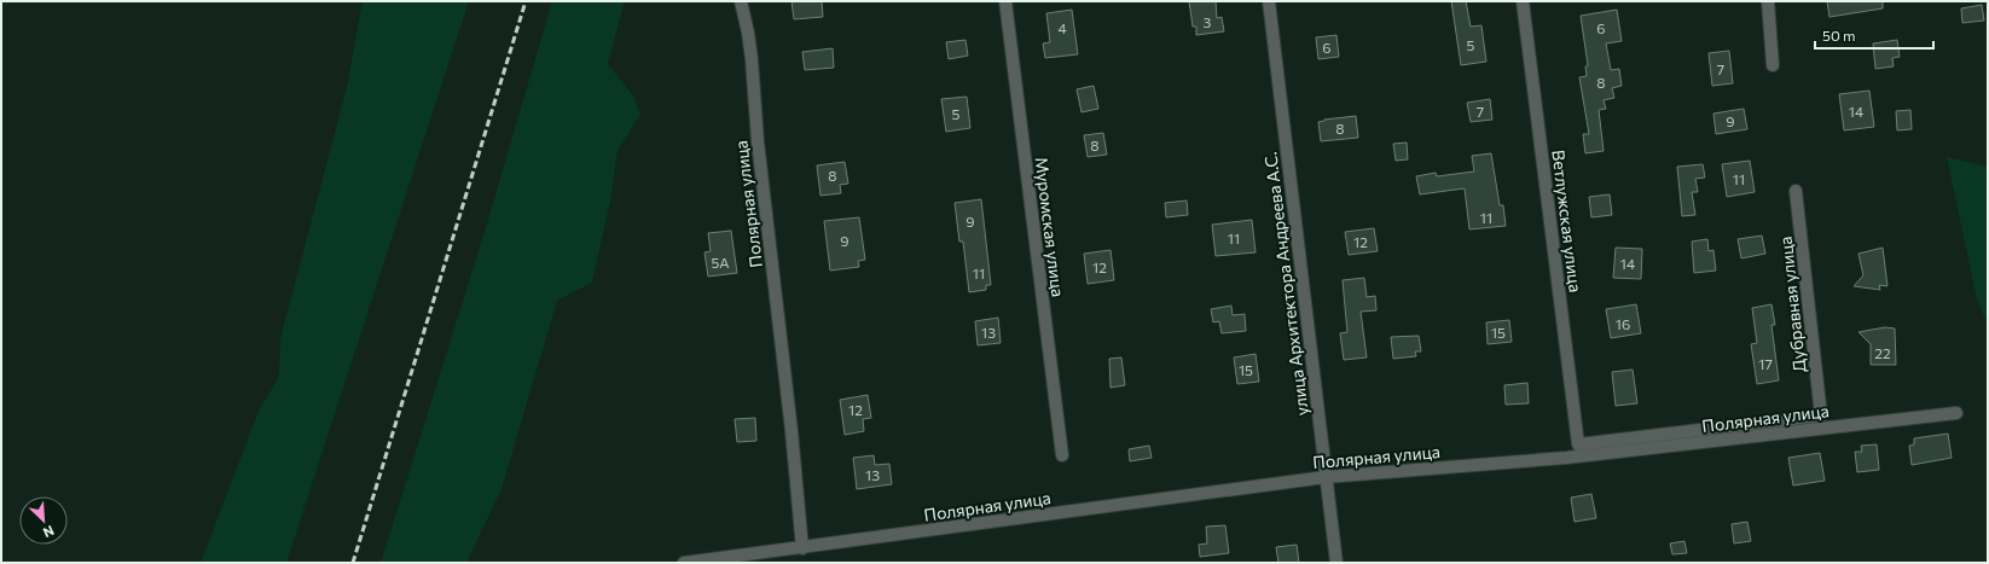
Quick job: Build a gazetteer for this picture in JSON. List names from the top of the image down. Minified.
{"streets":{"street":["Полярная улица","Ветлужская улица","Муромская улица","улица Архитектора Андреева А.С.","Дубравная улица"]},"crossings":[["Полярная улица","Ветлужская улица"],["Полярная улица","улица Архитектора Андреева А.С."],["Полярная улица","Дубравная улица"]],"house_numbers":["3","4","6","5","6","7","8","7","14","5","9","8","8","8","11","11","9","11","9","12","5А","14","12","11","16","13","15","22","17","15","12","13"],"scale_bar":"50 m","north":"bottom right"}
